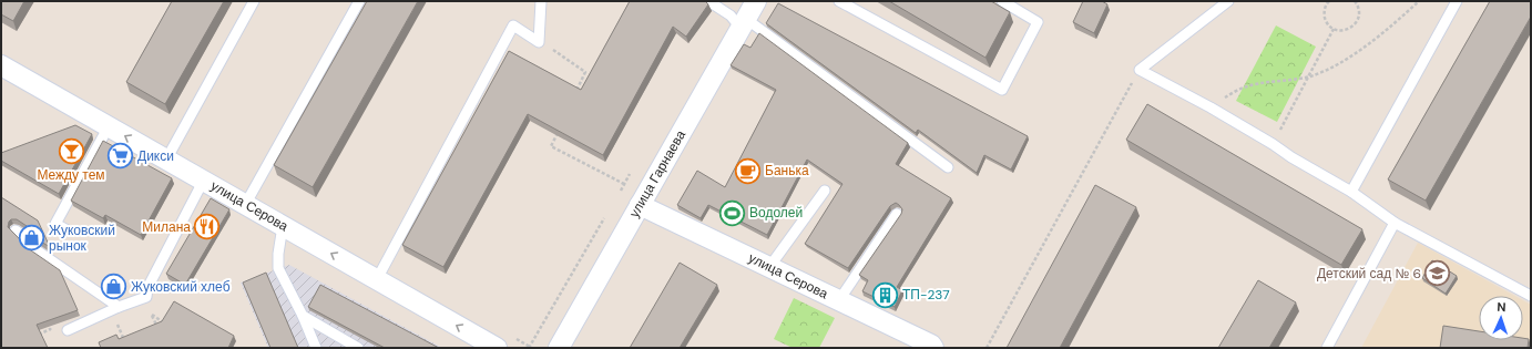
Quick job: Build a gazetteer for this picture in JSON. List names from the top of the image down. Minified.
{"streets":{"street":["улица Гарнаева","улица Серова"]},"crossings":[["улица Гарнаева","улица Серова"]],"places":{"bar":["Между тем"],"supermarket":["Дикси"],"cafe":["Банька"],"sports":["Водолей"],"restaurant":["Милана"],"shop":["Жуковский рынок","Жуковский хлеб"],"school or university":["Детский сад № 6"],"building":["ТП-237"]},"north":"top"}
